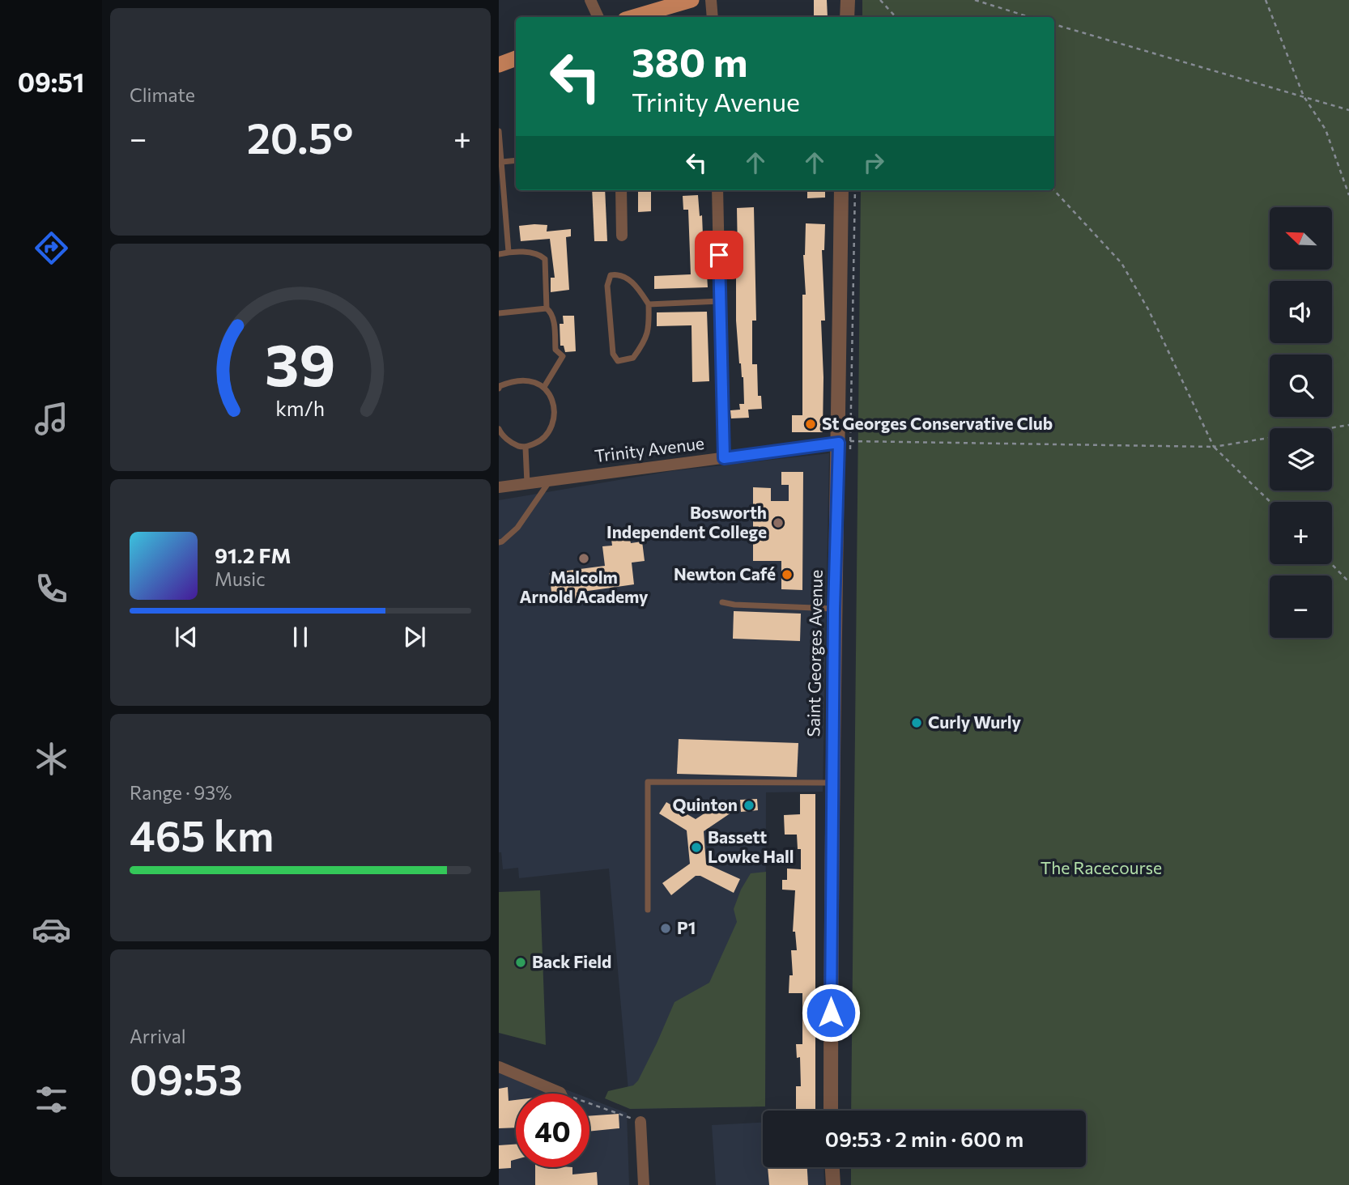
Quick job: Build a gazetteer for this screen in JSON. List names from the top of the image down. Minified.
{"streets":{"street":["Trinity Avenue","Saint Georges Avenue"]},"crossings":[["Trinity Avenue","Saint Georges Avenue"]],"parks":["The Racecourse"],"places":["St Georges Conservative Club","Bosworth Independent College","Malcolm Arnold Academy","Newton Café","Curly Wurly","Quinton","Bassett Lowke Hall","P1","Back Field"],"north":"top left","page":{"tabs":"09:51","tile":["Climate",["Range · 93%","465 km"],["Arrival","09:53"]],"turn":["380 m","Trinity Avenue"],"heat":["−","20.5°","+"],"map_buttons":["+","−"],"song":["91.2 FM","Music"],"limit":"40","trip":"09:53 · 2 min · 600 m","gauge":["39","km/h"]}}
